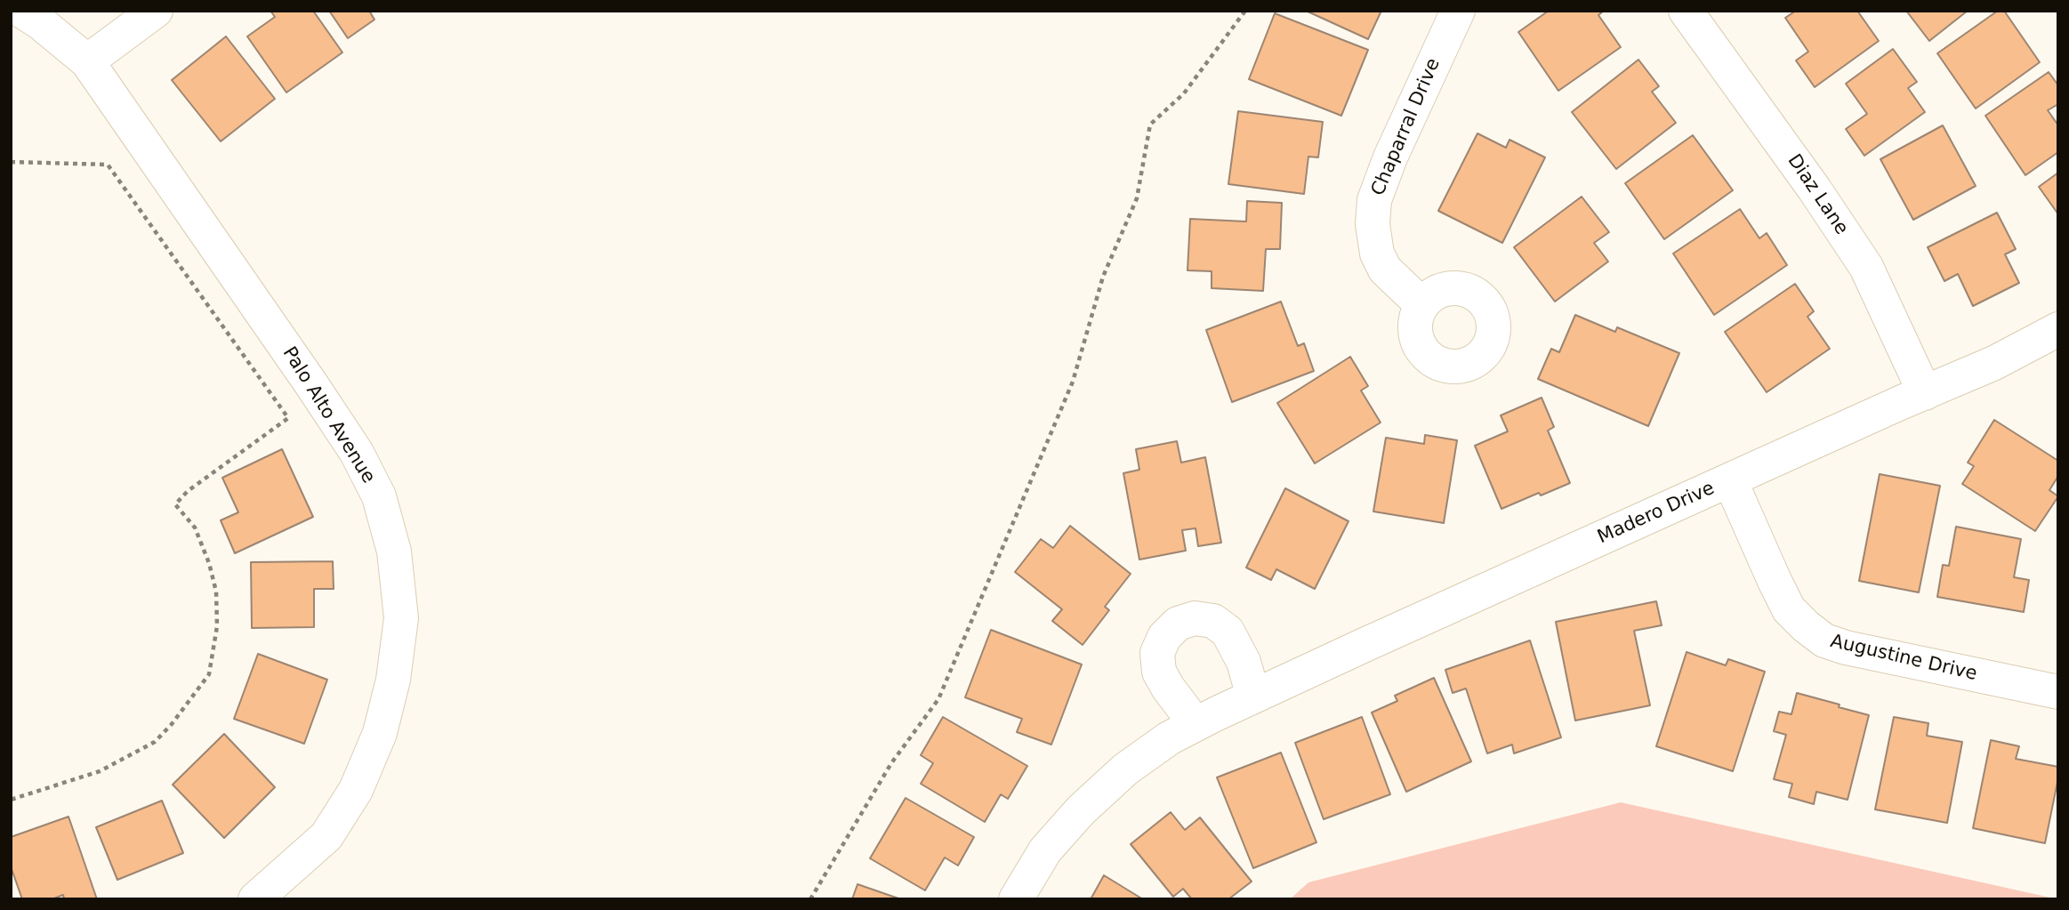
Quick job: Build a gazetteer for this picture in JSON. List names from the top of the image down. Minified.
{"streets":{"street":["Chaparral Drive","Diaz Lane","Palo Alto Avenue","Madero Drive","Augustine Drive"]},"crossings":[["Diaz Lane","Madero Drive"],["Madero Drive","Augustine Drive"]]}
